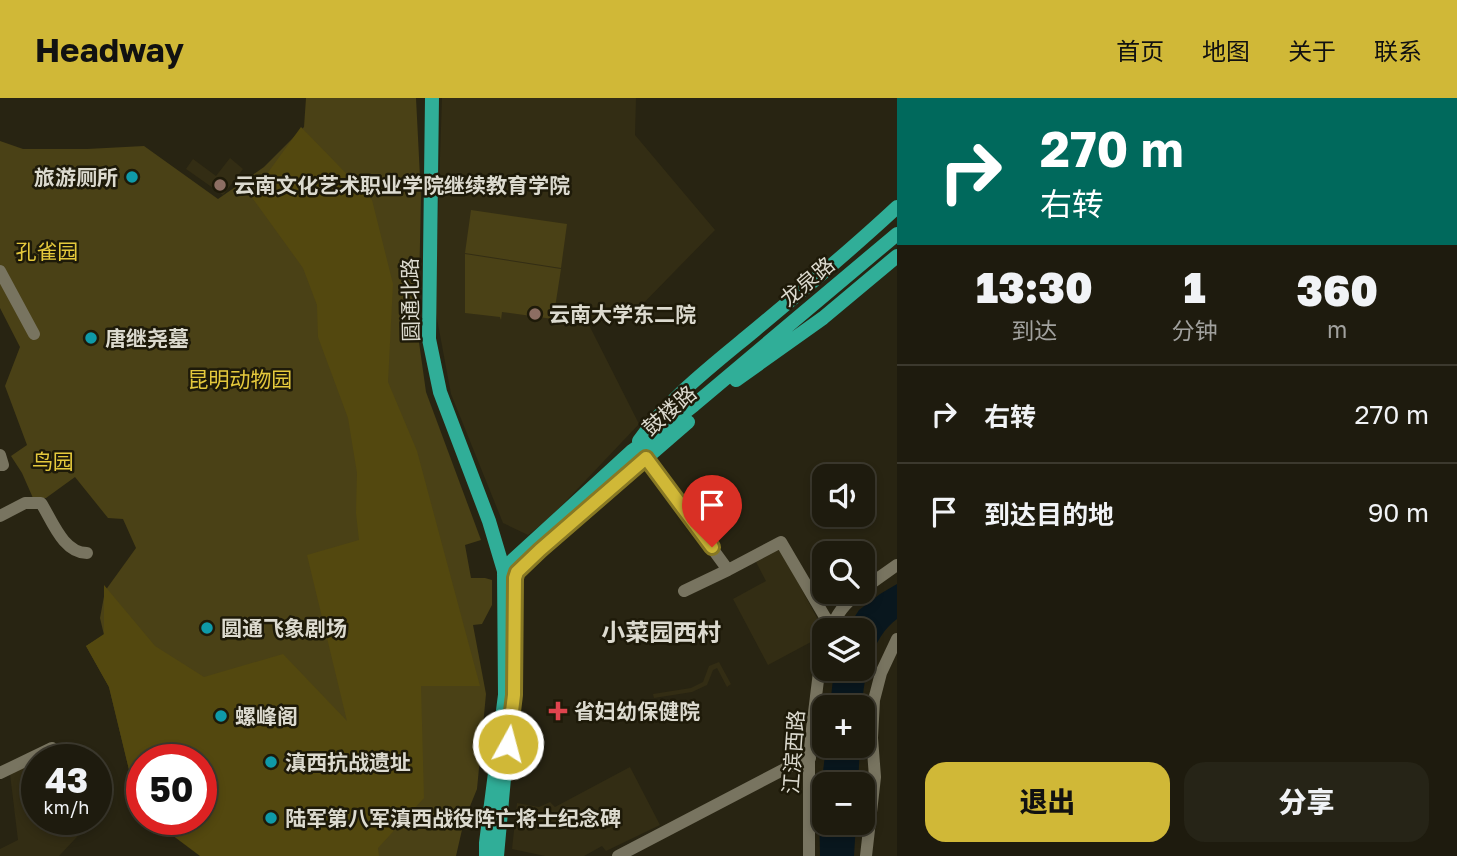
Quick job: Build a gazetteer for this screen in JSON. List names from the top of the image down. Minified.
{"streets":{"main road":["龙泉路","圆通北路","鼓楼路"],"street":["江滨西路"]},"crossings":[["龙泉路","鼓楼路"],["圆通北路","鼓楼路"]],"districts":["小菜园西村"],"parks":["孔雀园","昆明动物园","鸟园"],"places":{"other":["旅游厕所","云南文化艺术职业学院继续教育学院","云南大学东二院","唐继尧墓","圆通飞象剧场","螺峰阁","滇西抗战遗址","陆军第八军滇西战役阵亡将士纪念碑"],"health":["省妇幼保健院"]},"page":{"header":"Headway","nav":["首页","地图","关于","联系"],"turn":["270 m","右转"],"eta":["13:30","到达","1","分钟","360","m"],"list":[{"name":"右转","value":"270 m"},{"name":"到达目的地","value":"90 m"}],"map_buttons":["+","−"],"speed":"43 km/h","limit":"50","buttons":["退出","分享"]}}
